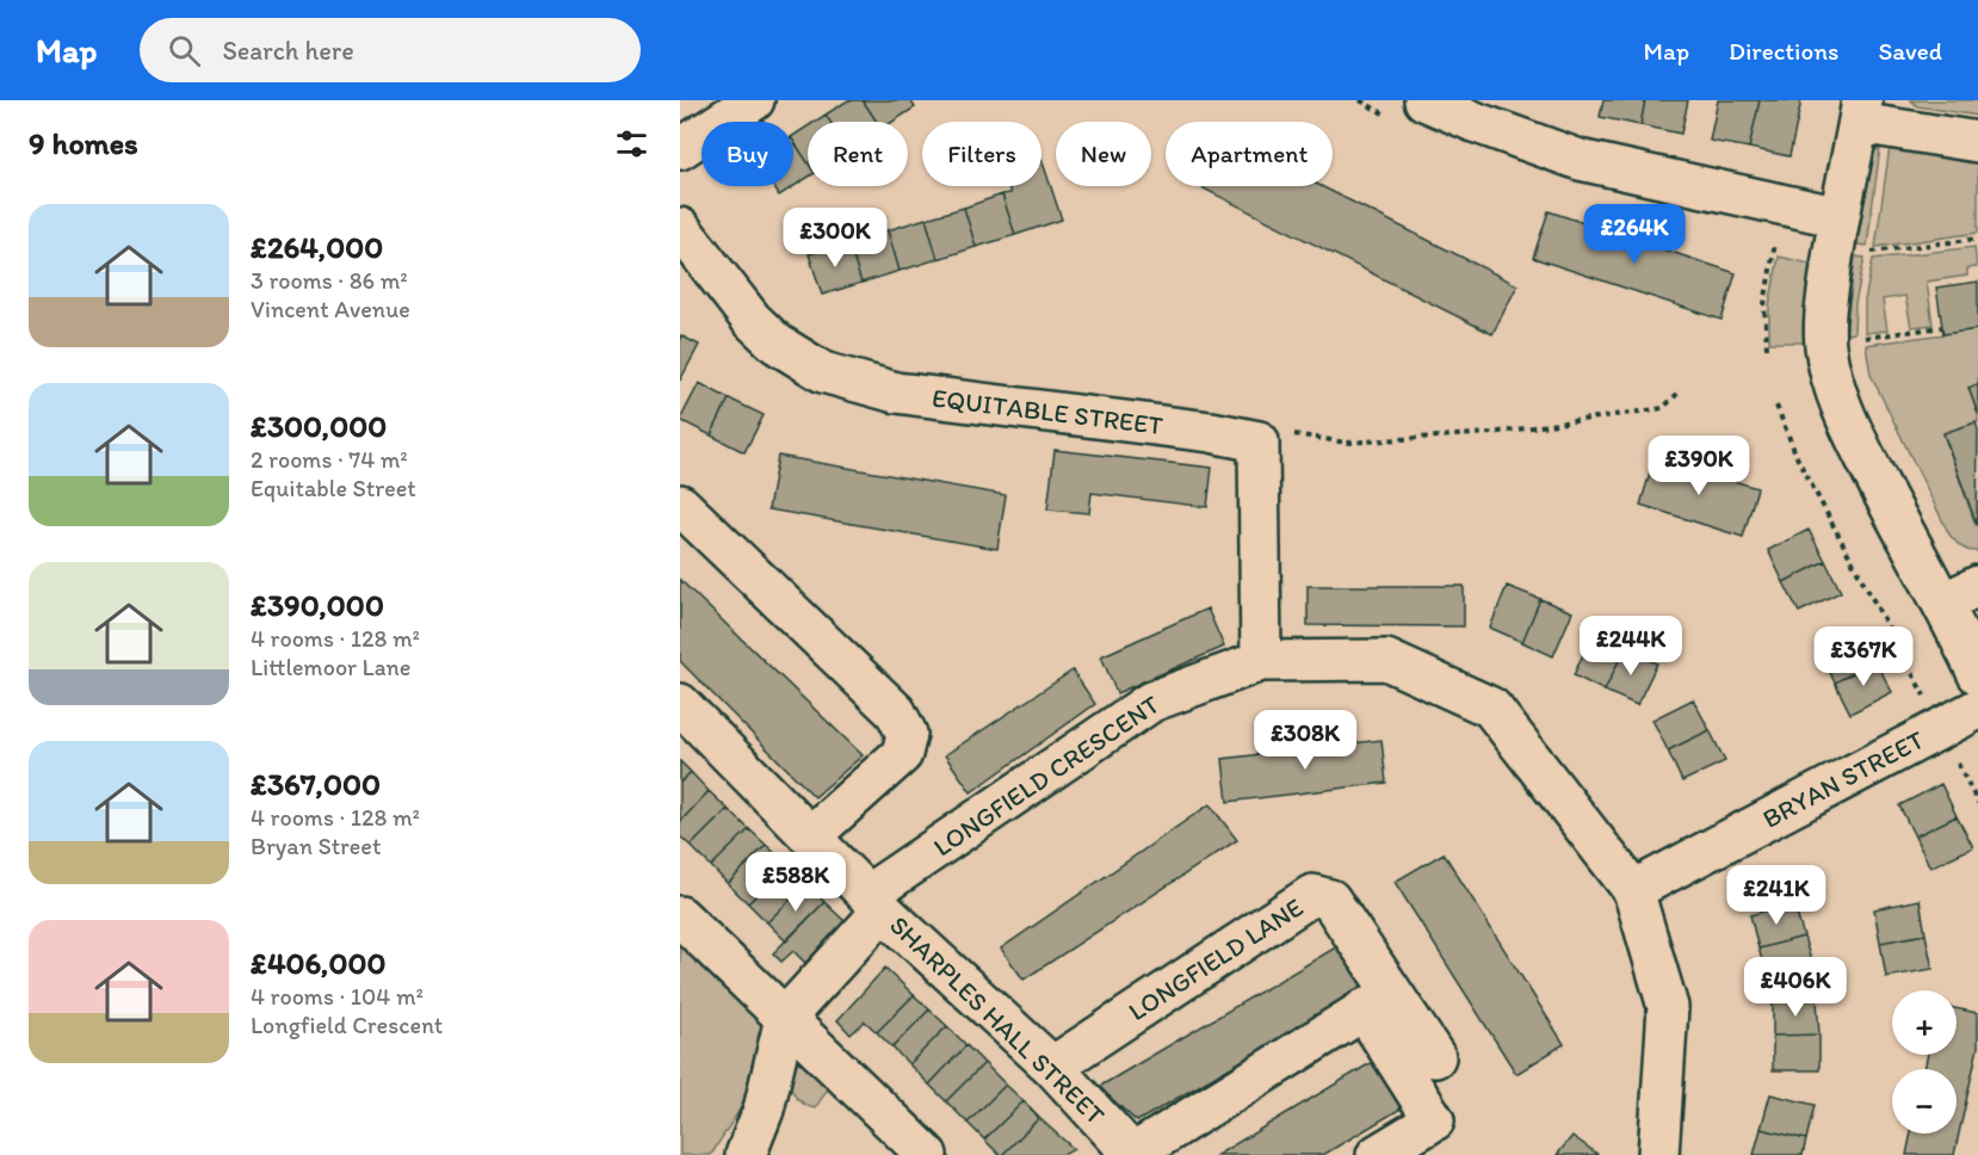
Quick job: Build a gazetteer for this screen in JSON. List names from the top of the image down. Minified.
{"streets":{"street":["EQUITABLE STREET","LONGFIELD CRESCENT","BRYAN STREET","LONGFIELD LANE","SHARPLES HALL STREET"]},"crossings":[["LONGFIELD CRESCENT","BRYAN STREET"],["LONGFIELD CRESCENT","SHARPLES HALL STREET"],["LONGFIELD LANE","SHARPLES HALL STREET"]],"page":{"header":"Map","search":"Search here","nav":["Map","Directions","Saved"],"heading":"9 homes","chip":["Buy","Rent","Filters","New","Apartment"],"list":[{"name":"£264,000","note":"3 rooms · 86 m² · Vincent Avenue"},{"name":"£300,000","note":"2 rooms · 74 m² · Equitable Street"},{"name":"£390,000","note":"4 rooms · 128 m² · Littlemoor Lane"},{"name":"£367,000","note":"4 rooms · 128 m² · Bryan Street"},{"name":"£406,000","note":"4 rooms · 104 m² · Longfield Crescent"}],"price":["£264K","£300K","£390K","£244K","£367K","£308K","£588K","£241K","£406K"],"map_buttons":["+","−"]}}
